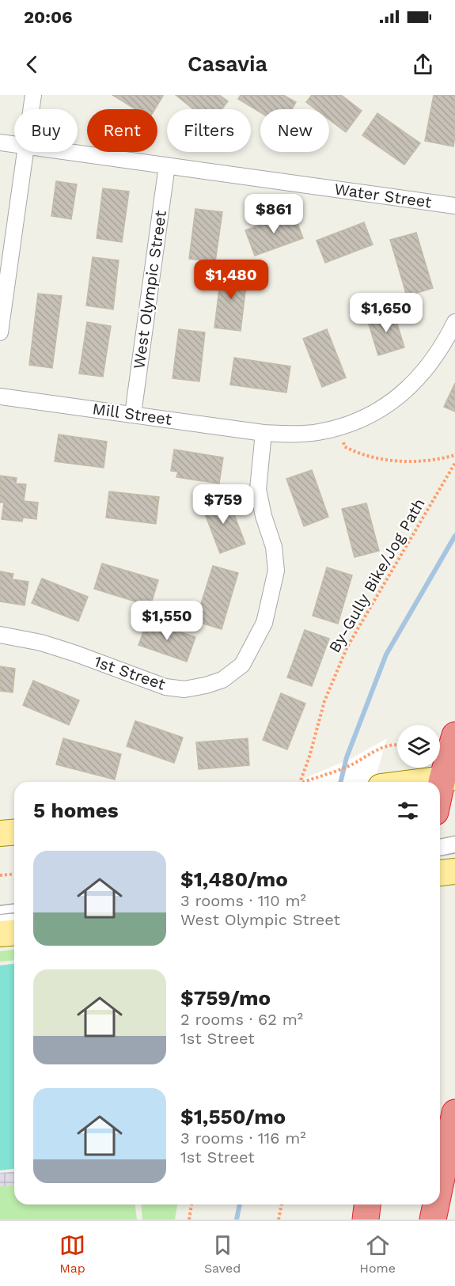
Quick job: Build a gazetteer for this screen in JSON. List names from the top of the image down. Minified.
{"streets":{"street":["Water Street","West Olympic Street","Mill Street","1st Street"],"path":["By-Gully Bike/Jog Path"]},"crossings":[["Water Street","West Olympic Street"],["West Olympic Street","Mill Street"],["Mill Street","1st Street"]],"page":{"status":"20:06","header":"Casavia","chip":["Buy","Rent","Filters","New"],"price":["$861","$1,480","$1,650","$759","$1,550"],"heading":"5 homes","list":[{"name":"$1,480/mo","note":"3 rooms · 110 m² · West Olympic Street"},{"name":"$759/mo","note":"2 rooms · 62 m² · 1st Street"},{"name":"$1,550/mo","note":"3 rooms · 116 m² · 1st Street"}],"tabs":["Map","Saved","Home"]}}
